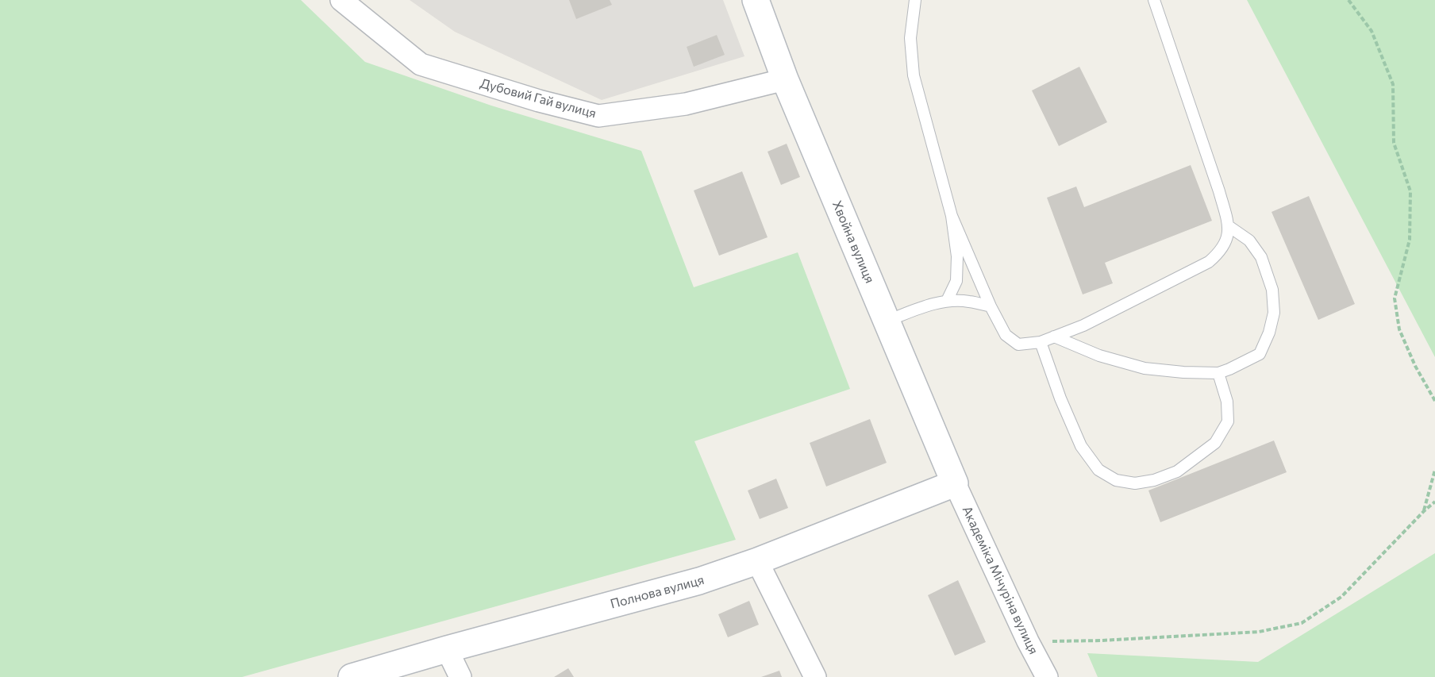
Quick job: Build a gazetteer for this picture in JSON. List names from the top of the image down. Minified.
{"streets":{"street":["Дубовий Гай вулиця","Хвойна вулиця","Академіка Мічуріна вулиця","Полнова вулиця"]},"crossings":[["Дубовий Гай вулиця","Хвойна вулиця"],["Хвойна вулиця","Академіка Мічуріна вулиця"],["Хвойна вулиця","Полнова вулиця"],["Академіка Мічуріна вулиця","Полнова вулиця"]]}
